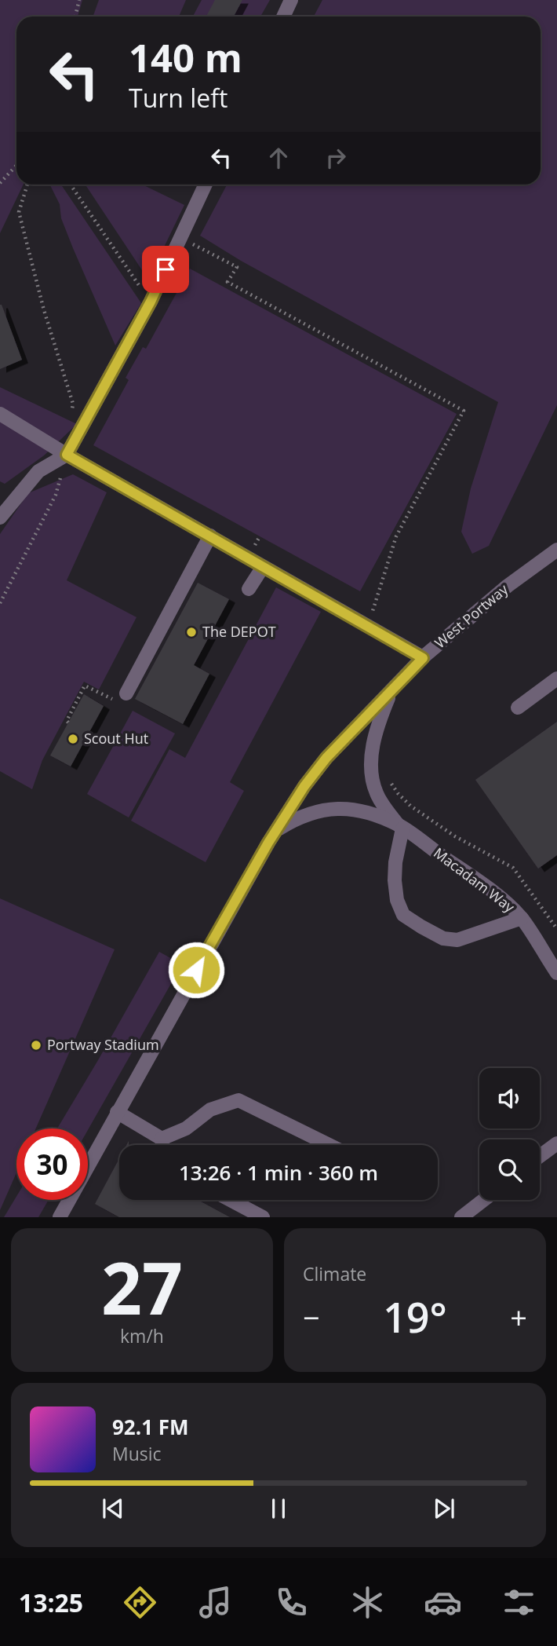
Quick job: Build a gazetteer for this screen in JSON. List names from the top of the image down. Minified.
{"streets":{"street":["West Portway","Macadam Way"]},"places":["The DEPOT","Scout Hut","Portway Stadium"],"page":{"turn":["140 m","Turn left"],"limit":"30","trip":"13:26 · 1 min · 360 m","tile":[["27","km/h"],"Climate"],"heat":["−","19°","+"],"song":["92.1 FM","Music"],"tabs":"13:25"}}
